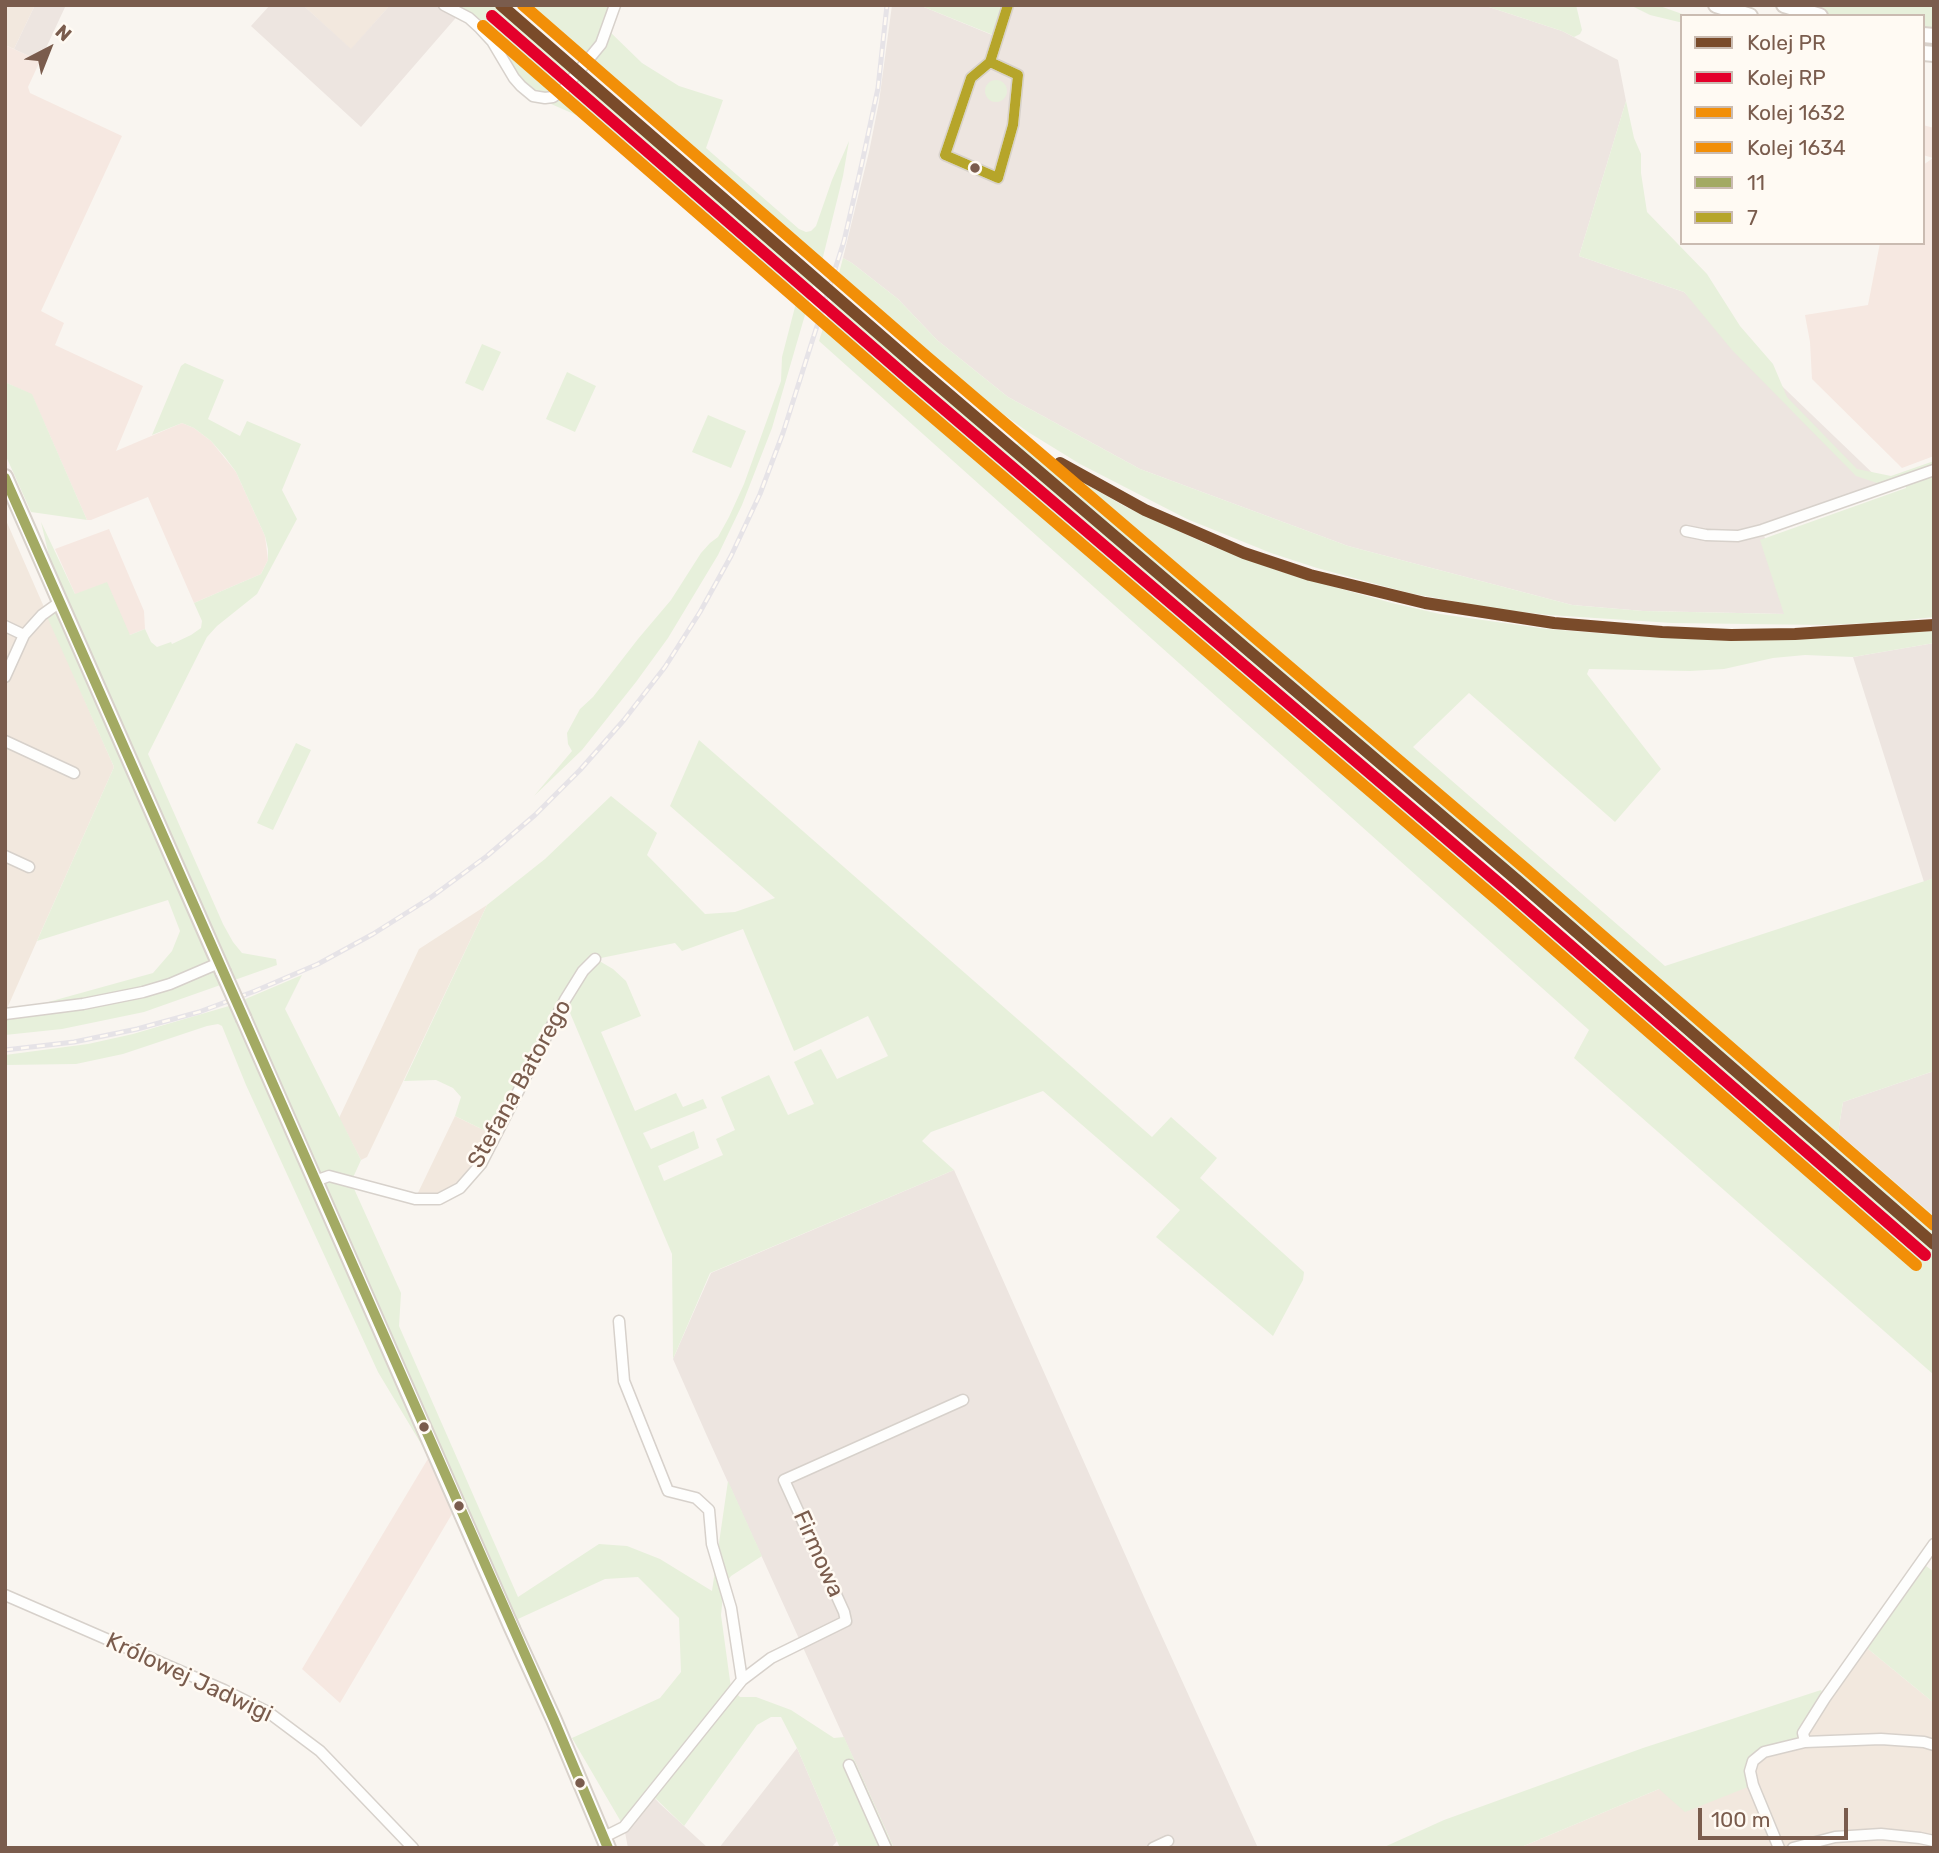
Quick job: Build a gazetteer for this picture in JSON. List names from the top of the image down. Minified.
{"streets":{"street":["Stefana Batorego","Firmowa","Królowej Jadwigi"]},"lines":["rail line PR","rail line 1632","transit line 7","rail line RP","rail line 1634","transit line 11"],"legend":["Kolej PR","Kolej RP","Kolej 1632","Kolej 1634","11","7"],"scale_bar":"100 m","north":"top right"}
